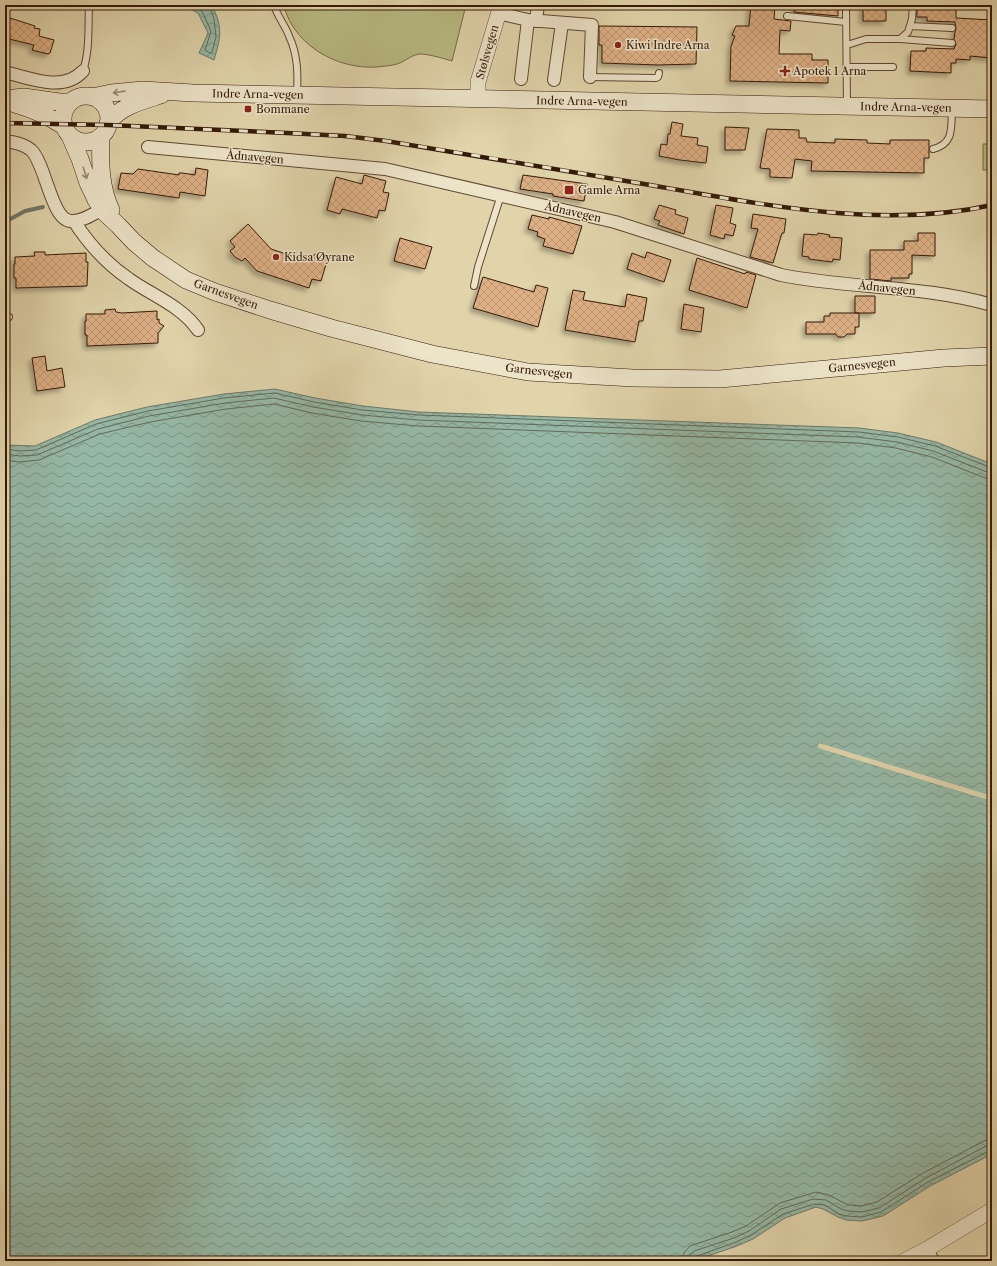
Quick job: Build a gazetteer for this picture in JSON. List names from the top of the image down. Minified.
{"streets":{"main road":["Indre Arna-vegen","Garnesvegen"],"street":["Stølsvegen","Ådnavegen"]},"crossings":[["Stølsvegen","Indre Arna-vegen"],["Indre Arna-vegen","Garnesvegen"]],"places":{"other":["Kiwi Indre Arna","Kidsa Øyrane"],"health":["Apotek 1 Arna"],"transit":["Bommane","Gamle Arna"]}}
